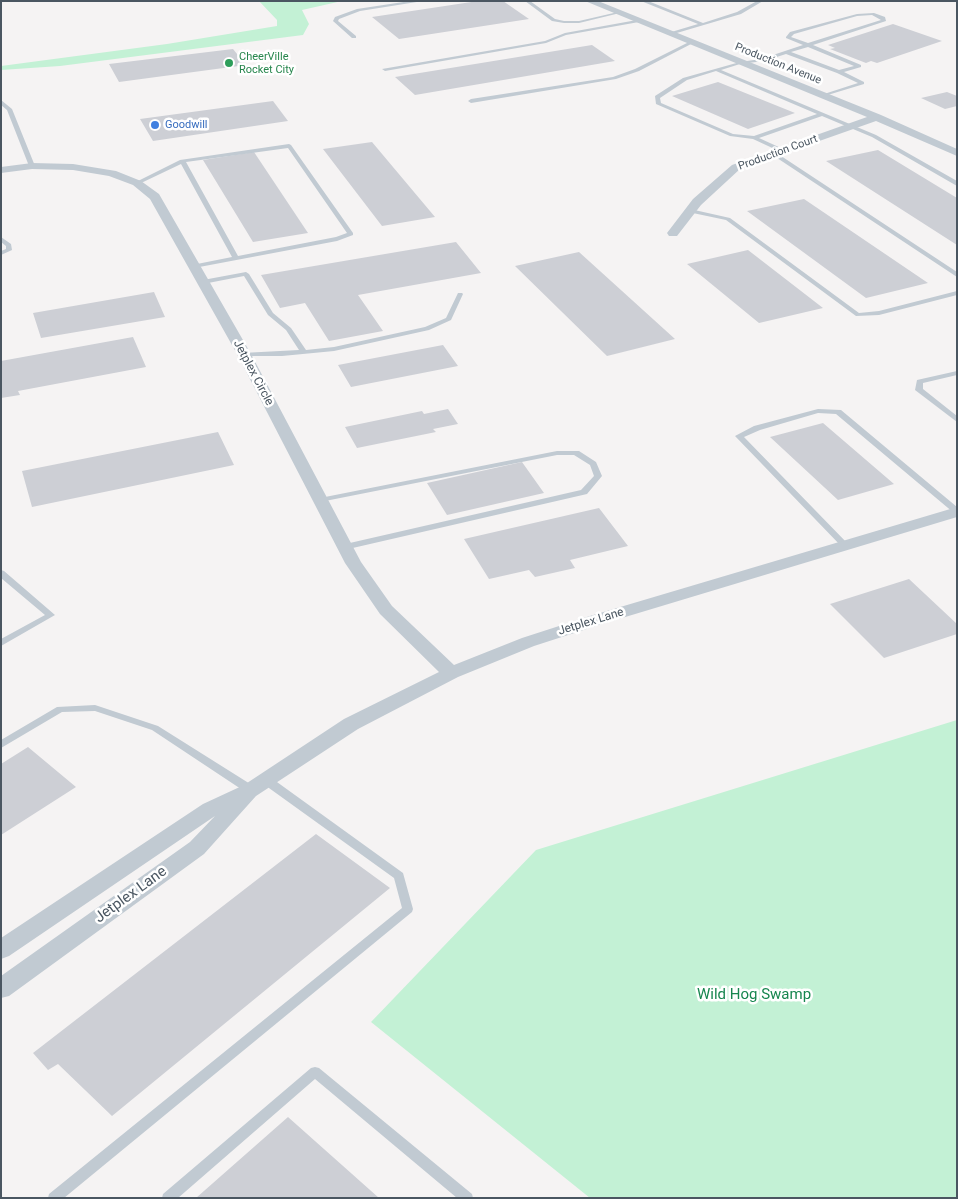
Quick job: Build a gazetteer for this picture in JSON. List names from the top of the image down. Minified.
{"streets":{"street":["Production Avenue","Production Court","Jetplex Circle","Jetplex Lane"]},"crossings":[["Production Avenue","Production Court"],["Jetplex Circle","Jetplex Lane"]],"parks":["Wild Hog Swamp"],"places":["CheerVille Rocket City","Goodwill"]}
